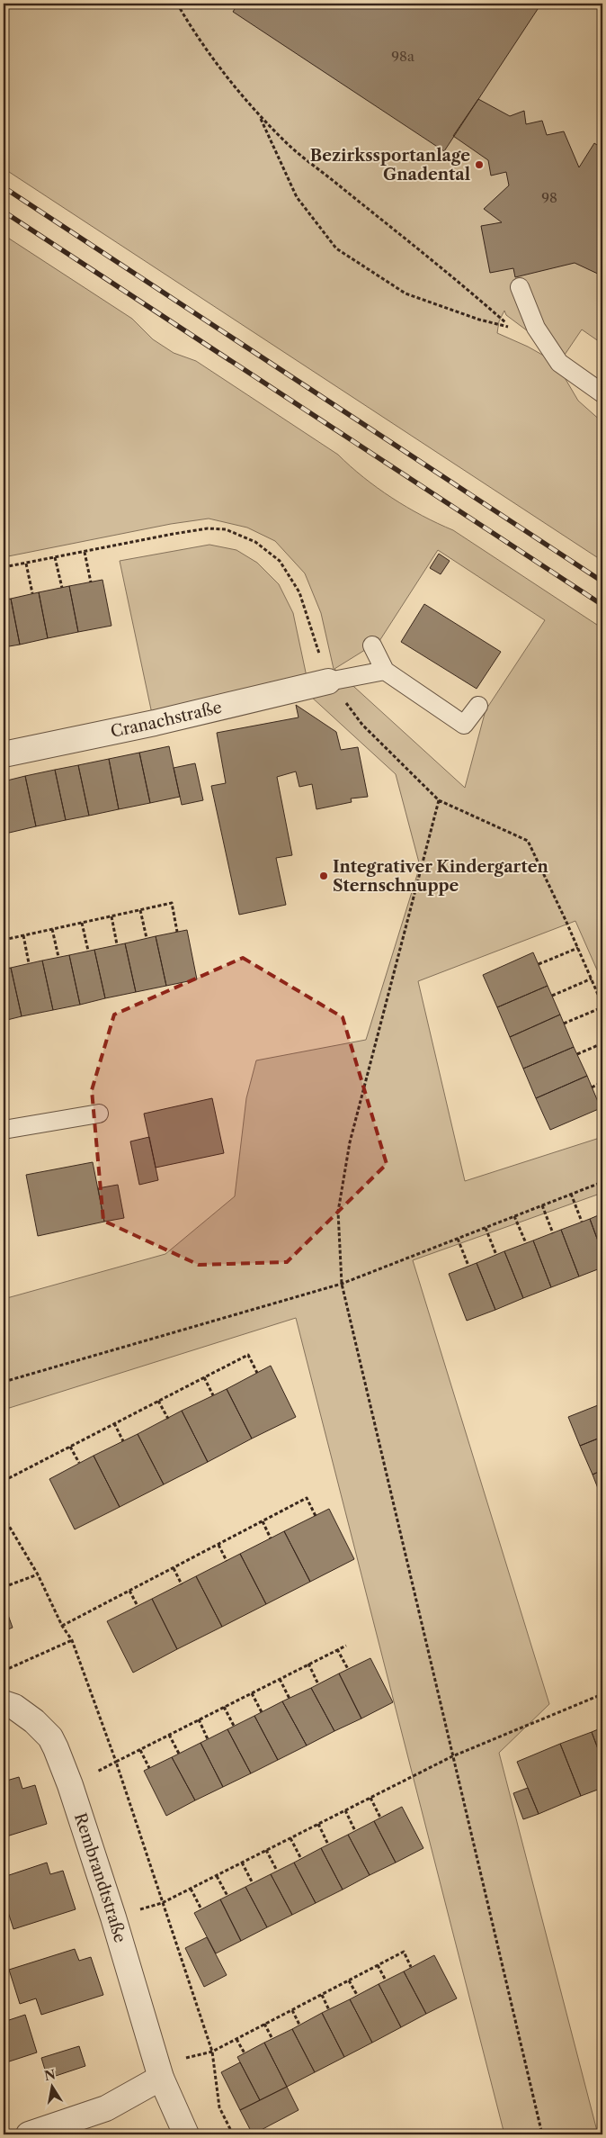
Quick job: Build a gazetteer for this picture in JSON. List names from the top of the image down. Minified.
{"streets":{"street":["Cranachstraße","Rembrandtstraße"]},"places":["Bezirkssportanlage Gnadental","Integrativer Kindergarten Sternschnuppe"],"house_numbers":["98a","98"],"north":"top"}
